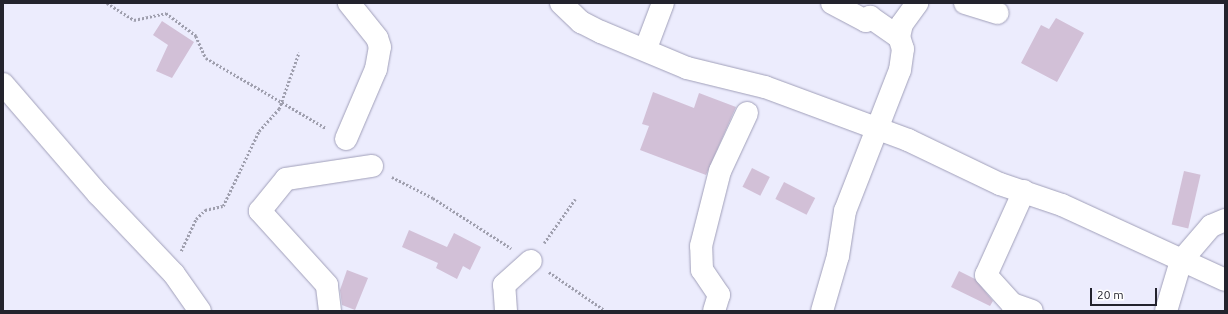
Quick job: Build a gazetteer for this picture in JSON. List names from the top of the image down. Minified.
{"scale_bar":"20 m"}
